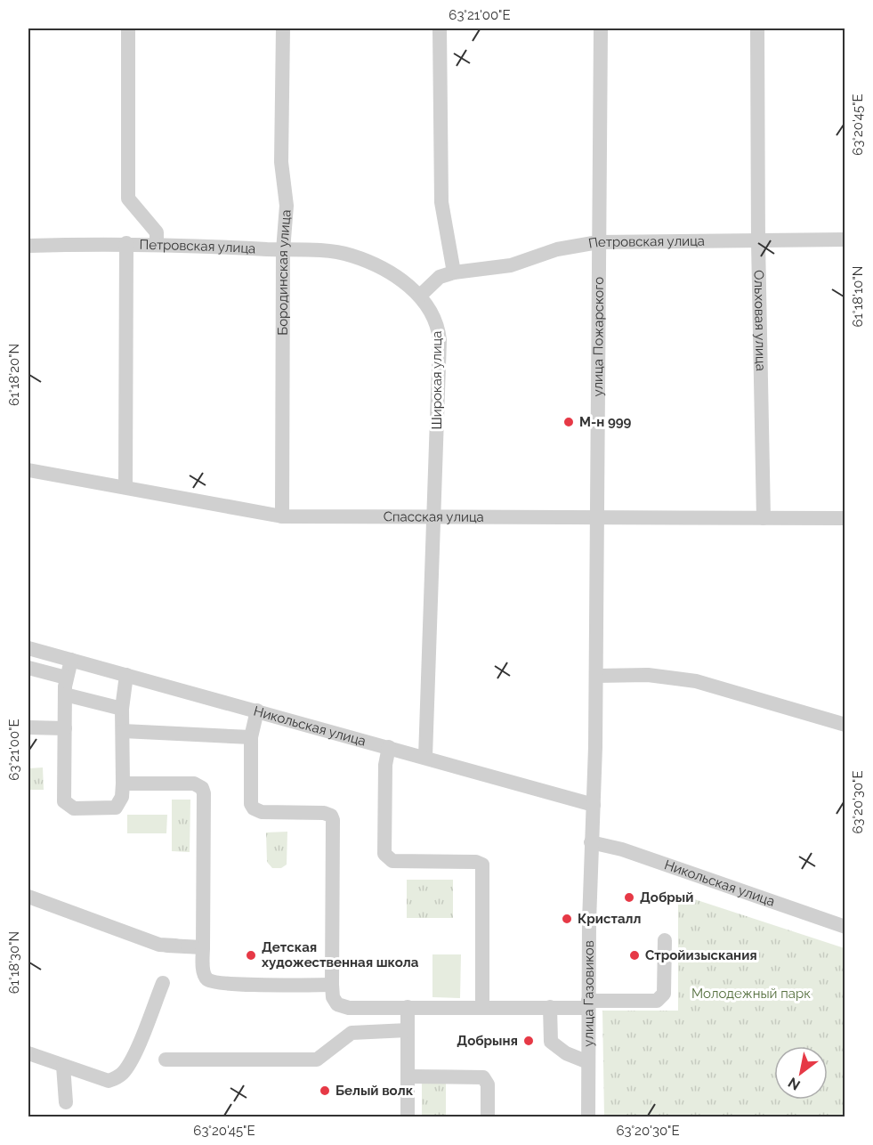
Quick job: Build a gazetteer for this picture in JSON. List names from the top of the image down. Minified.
{"streets":{"street":["Петровская улица","Бородинская улица","Ольховая улица","улица Пожарского","Широкая улица","Спасская улица","Никольская улица","улица Газовиков"]},"crossings":[["Петровская улица","Бородинская улица"],["Петровская улица","Ольховая улица"],["Петровская улица","улица Пожарского"],["Петровская улица","Широкая улица"],["Бородинская улица","Спасская улица"],["Ольховая улица","Спасская улица"],["улица Пожарского","Спасская улица"],["улица Пожарского","Никольская улица"],["улица Пожарского","улица Газовиков"],["Широкая улица","Спасская улица"],["Широкая улица","Никольская улица"],["Никольская улица","улица Газовиков"]],"parks":["Молодежный парк"],"places":["М-н 999","Добрый","Кристалл","Детская художественная школа","Стройизыскания","Добрыня","Белый волк"],"north":"bottom left","coordinates":["63°21'00\"E","63°20'45\"E","61°18'10\"N","61°18'20\"N","63°20'30\"E","61°18'30\"N"]}
